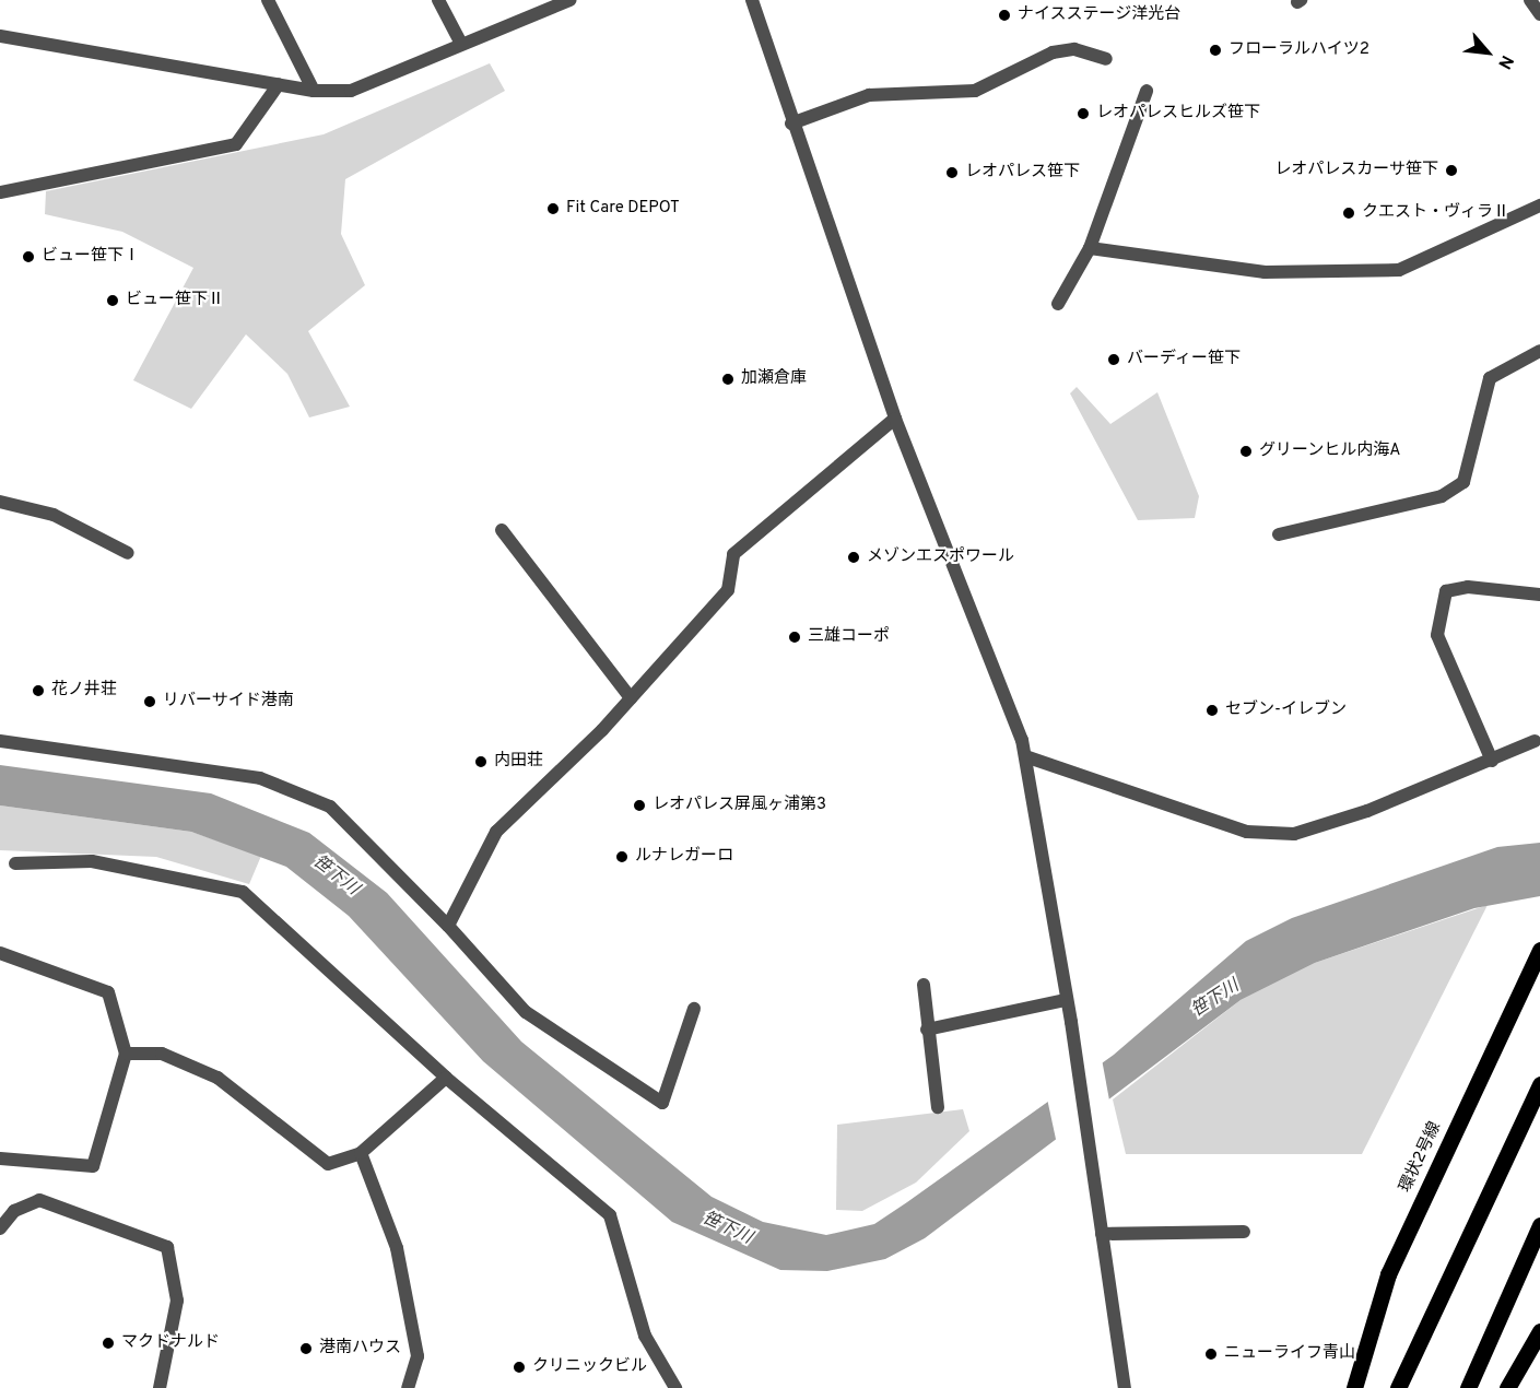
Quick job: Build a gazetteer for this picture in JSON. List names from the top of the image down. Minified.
{"streets":{"main road":["環状2号線"]},"water":["笹下川"],"places":["ナイスステージ洋光台","フローラルハイツ2","レオパレスヒルズ笹下","レオパレスカーサ笹下","レオパレス笹下","Fit Care DEPOT","クエスト・ヴィラⅡ","ビュー笹下Ⅰ","ビュー笹下Ⅱ","バーディー笹下","加瀬倉庫","グリーンヒル内海A","メゾンエスポワール","三雄コーポ","花ノ井荘","リバーサイド港南","セブン-イレブン","内田荘","レオパレス屏風ヶ浦第3","ルナレガーロ","マクドナルド","港南ハウス","ニューライフ青山","クリニックビル"],"north":"bottom right"}
